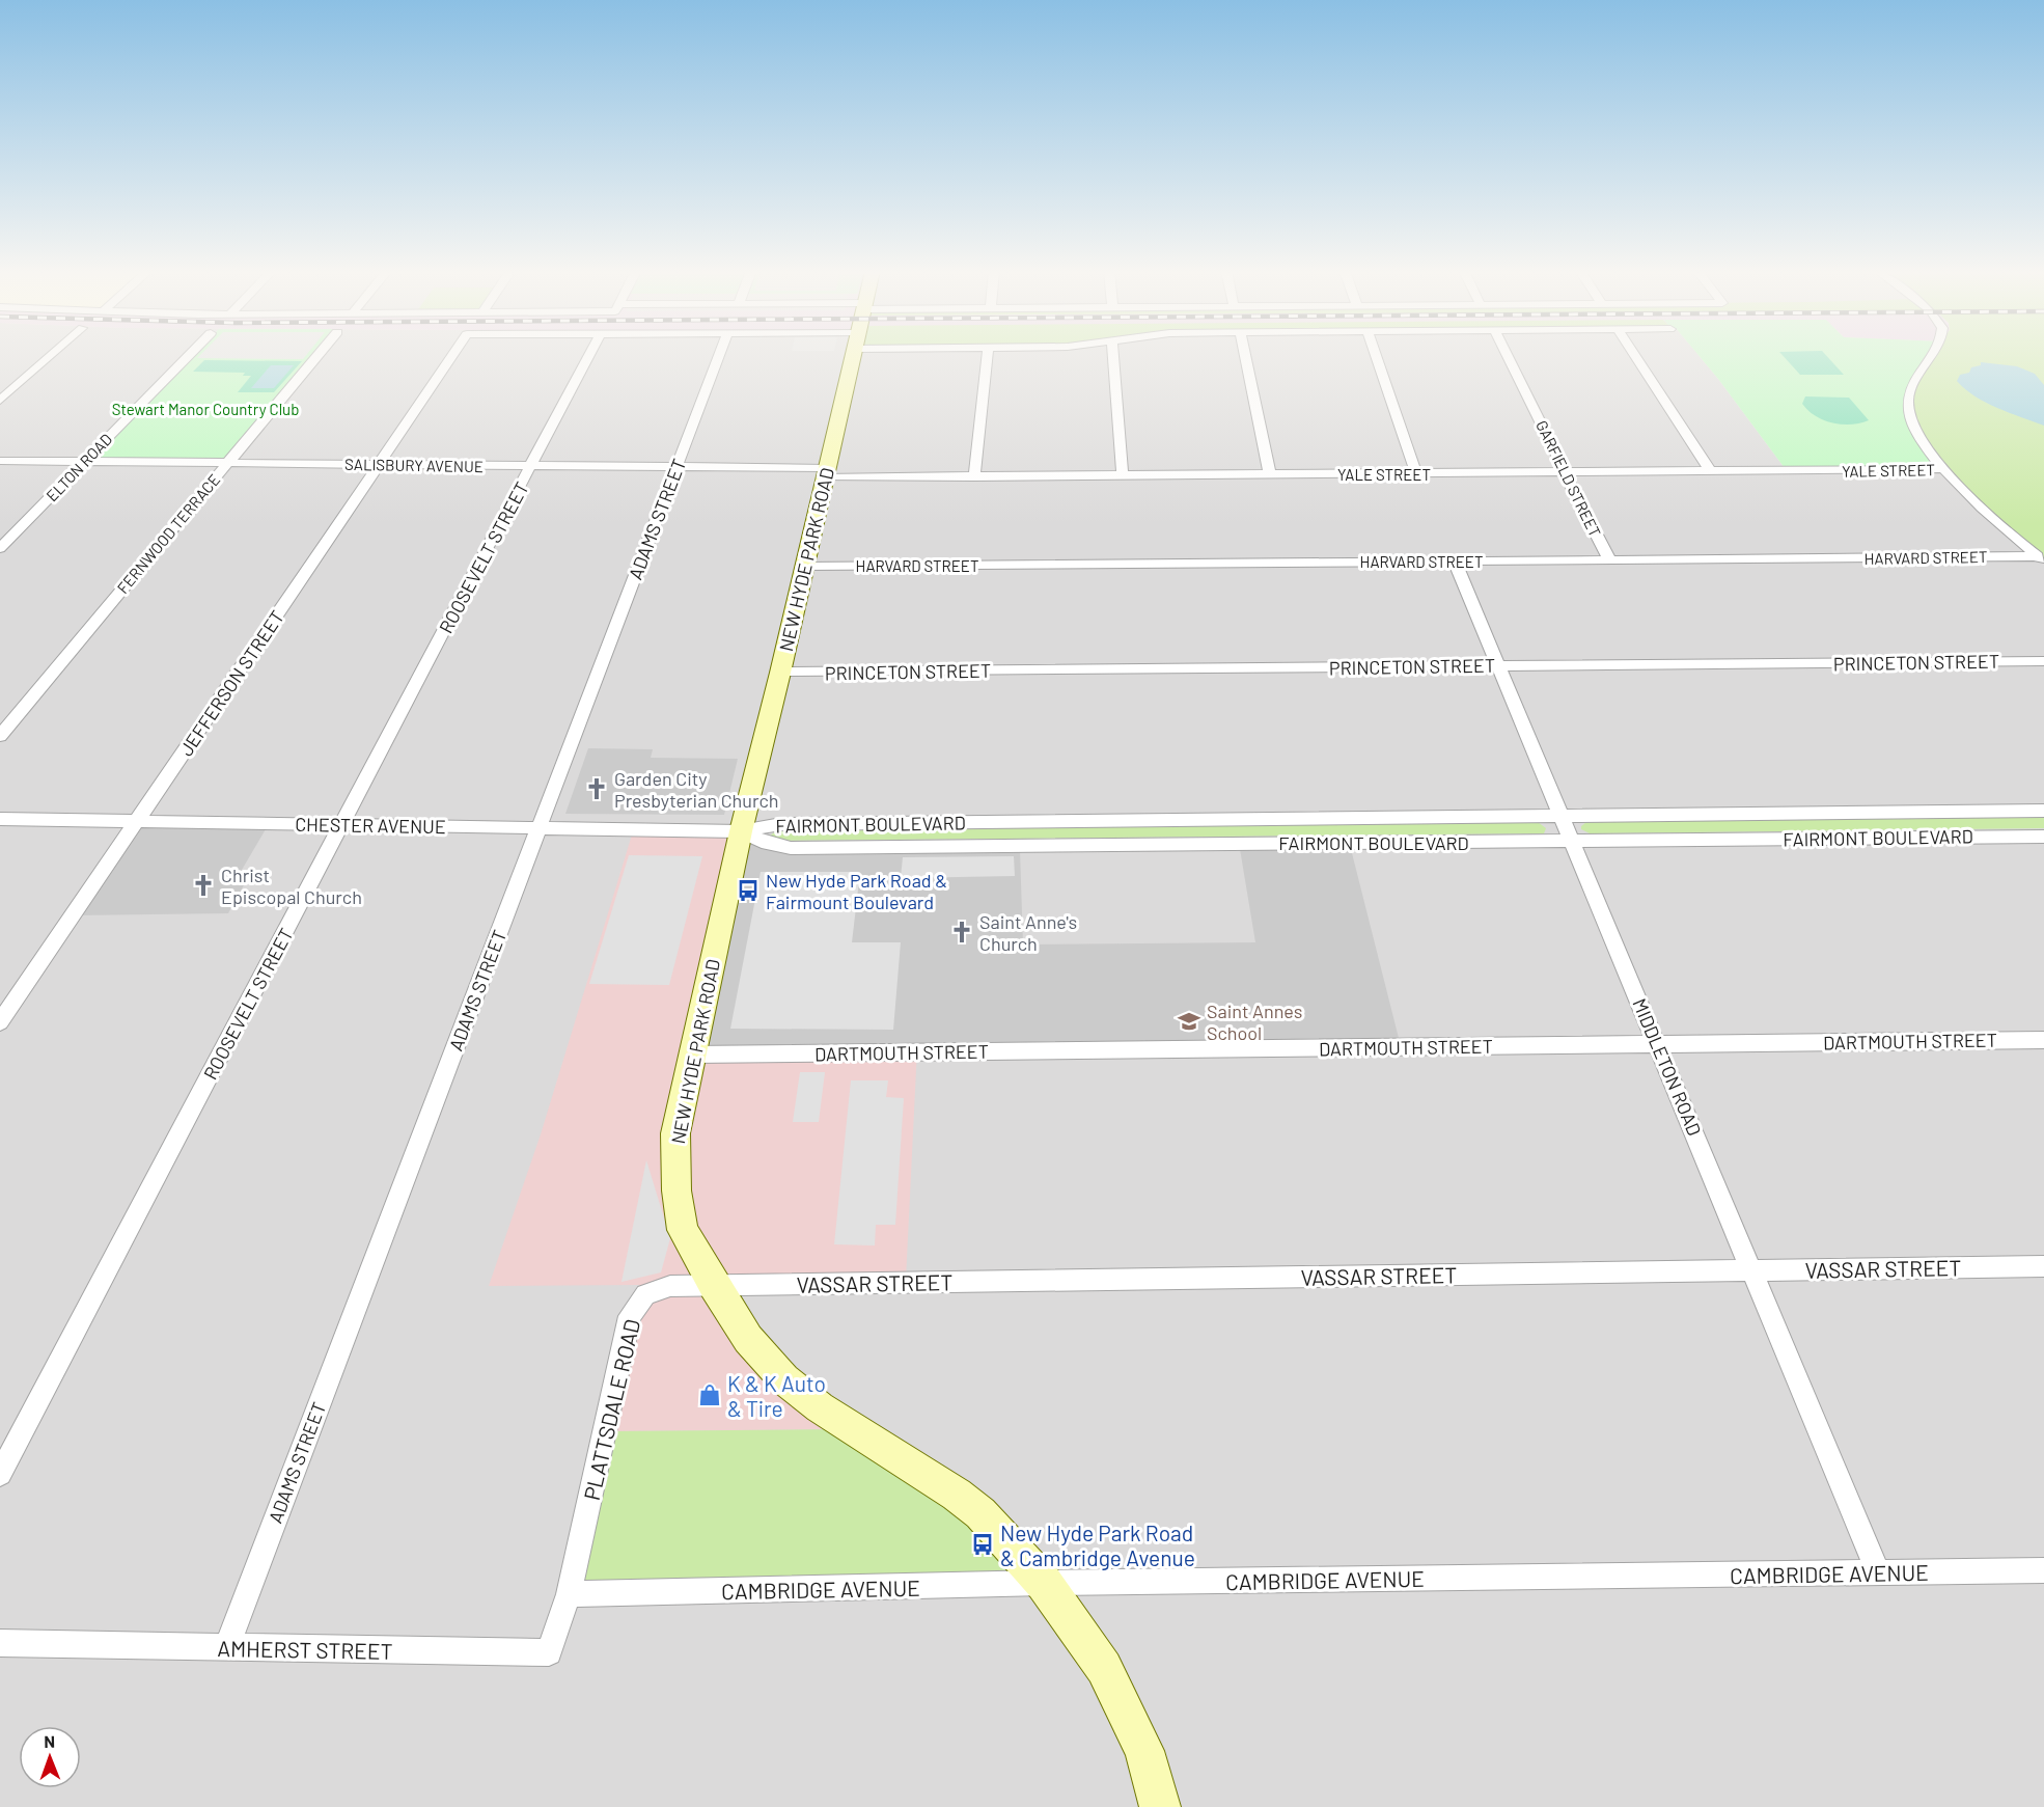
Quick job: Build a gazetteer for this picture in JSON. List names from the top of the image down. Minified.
{"streets":{"main road":["NEW HYDE PARK ROAD"],"street":["SALISBURY AVENUE","ELTON ROAD","YALE STREET","GARFIELD STREET","ADAMS STREET","FERNWOOD TERRACE","ROOSEVELT STREET","HARVARD STREET","PRINCETON STREET","JEFFERSON STREET","FAIRMONT BOULEVARD","CHESTER AVENUE","DARTMOUTH STREET","MIDDLETON ROAD","VASSAR STREET","PLATTSDALE ROAD","CAMBRIDGE AVENUE","AMHERST STREET"]},"crossings":[["SALISBURY AVENUE","ELTON ROAD"],["SALISBURY AVENUE","YALE STREET"],["SALISBURY AVENUE","ADAMS STREET"],["SALISBURY AVENUE","FERNWOOD TERRACE"],["SALISBURY AVENUE","ROOSEVELT STREET"],["SALISBURY AVENUE","NEW HYDE PARK ROAD"],["SALISBURY AVENUE","JEFFERSON STREET"],["YALE STREET","GARFIELD STREET"],["YALE STREET","NEW HYDE PARK ROAD"],["GARFIELD STREET","HARVARD STREET"],["ADAMS STREET","CHESTER AVENUE"],["ADAMS STREET","AMHERST STREET"],["ROOSEVELT STREET","CHESTER AVENUE"],["HARVARD STREET","NEW HYDE PARK ROAD"],["HARVARD STREET","MIDDLETON ROAD"],["NEW HYDE PARK ROAD","PRINCETON STREET"],["NEW HYDE PARK ROAD","FAIRMONT BOULEVARD"],["NEW HYDE PARK ROAD","CHESTER AVENUE"],["NEW HYDE PARK ROAD","DARTMOUTH STREET"],["NEW HYDE PARK ROAD","VASSAR STREET"],["NEW HYDE PARK ROAD","PLATTSDALE ROAD"],["NEW HYDE PARK ROAD","CAMBRIDGE AVENUE"],["PRINCETON STREET","MIDDLETON ROAD"],["JEFFERSON STREET","CHESTER AVENUE"],["FAIRMONT BOULEVARD","CHESTER AVENUE"],["FAIRMONT BOULEVARD","MIDDLETON ROAD"],["DARTMOUTH STREET","MIDDLETON ROAD"],["MIDDLETON ROAD","VASSAR STREET"],["MIDDLETON ROAD","CAMBRIDGE AVENUE"],["VASSAR STREET","PLATTSDALE ROAD"],["PLATTSDALE ROAD","CAMBRIDGE AVENUE"],["PLATTSDALE ROAD","AMHERST STREET"],["CAMBRIDGE AVENUE","AMHERST STREET"]],"parks":["Stewart Manor Country Club"],"places":{"church":["Garden City Presbyterian Church","Christ Episcopal Church","Saint Anne's Church"],"bus stop":["New Hyde Park Road & Fairmount Boulevard","New Hyde Park Road & Cambridge Avenue"],"school or university":["Saint Annes School"],"shop":["K & K Auto & Tire"]},"north":"top"}
